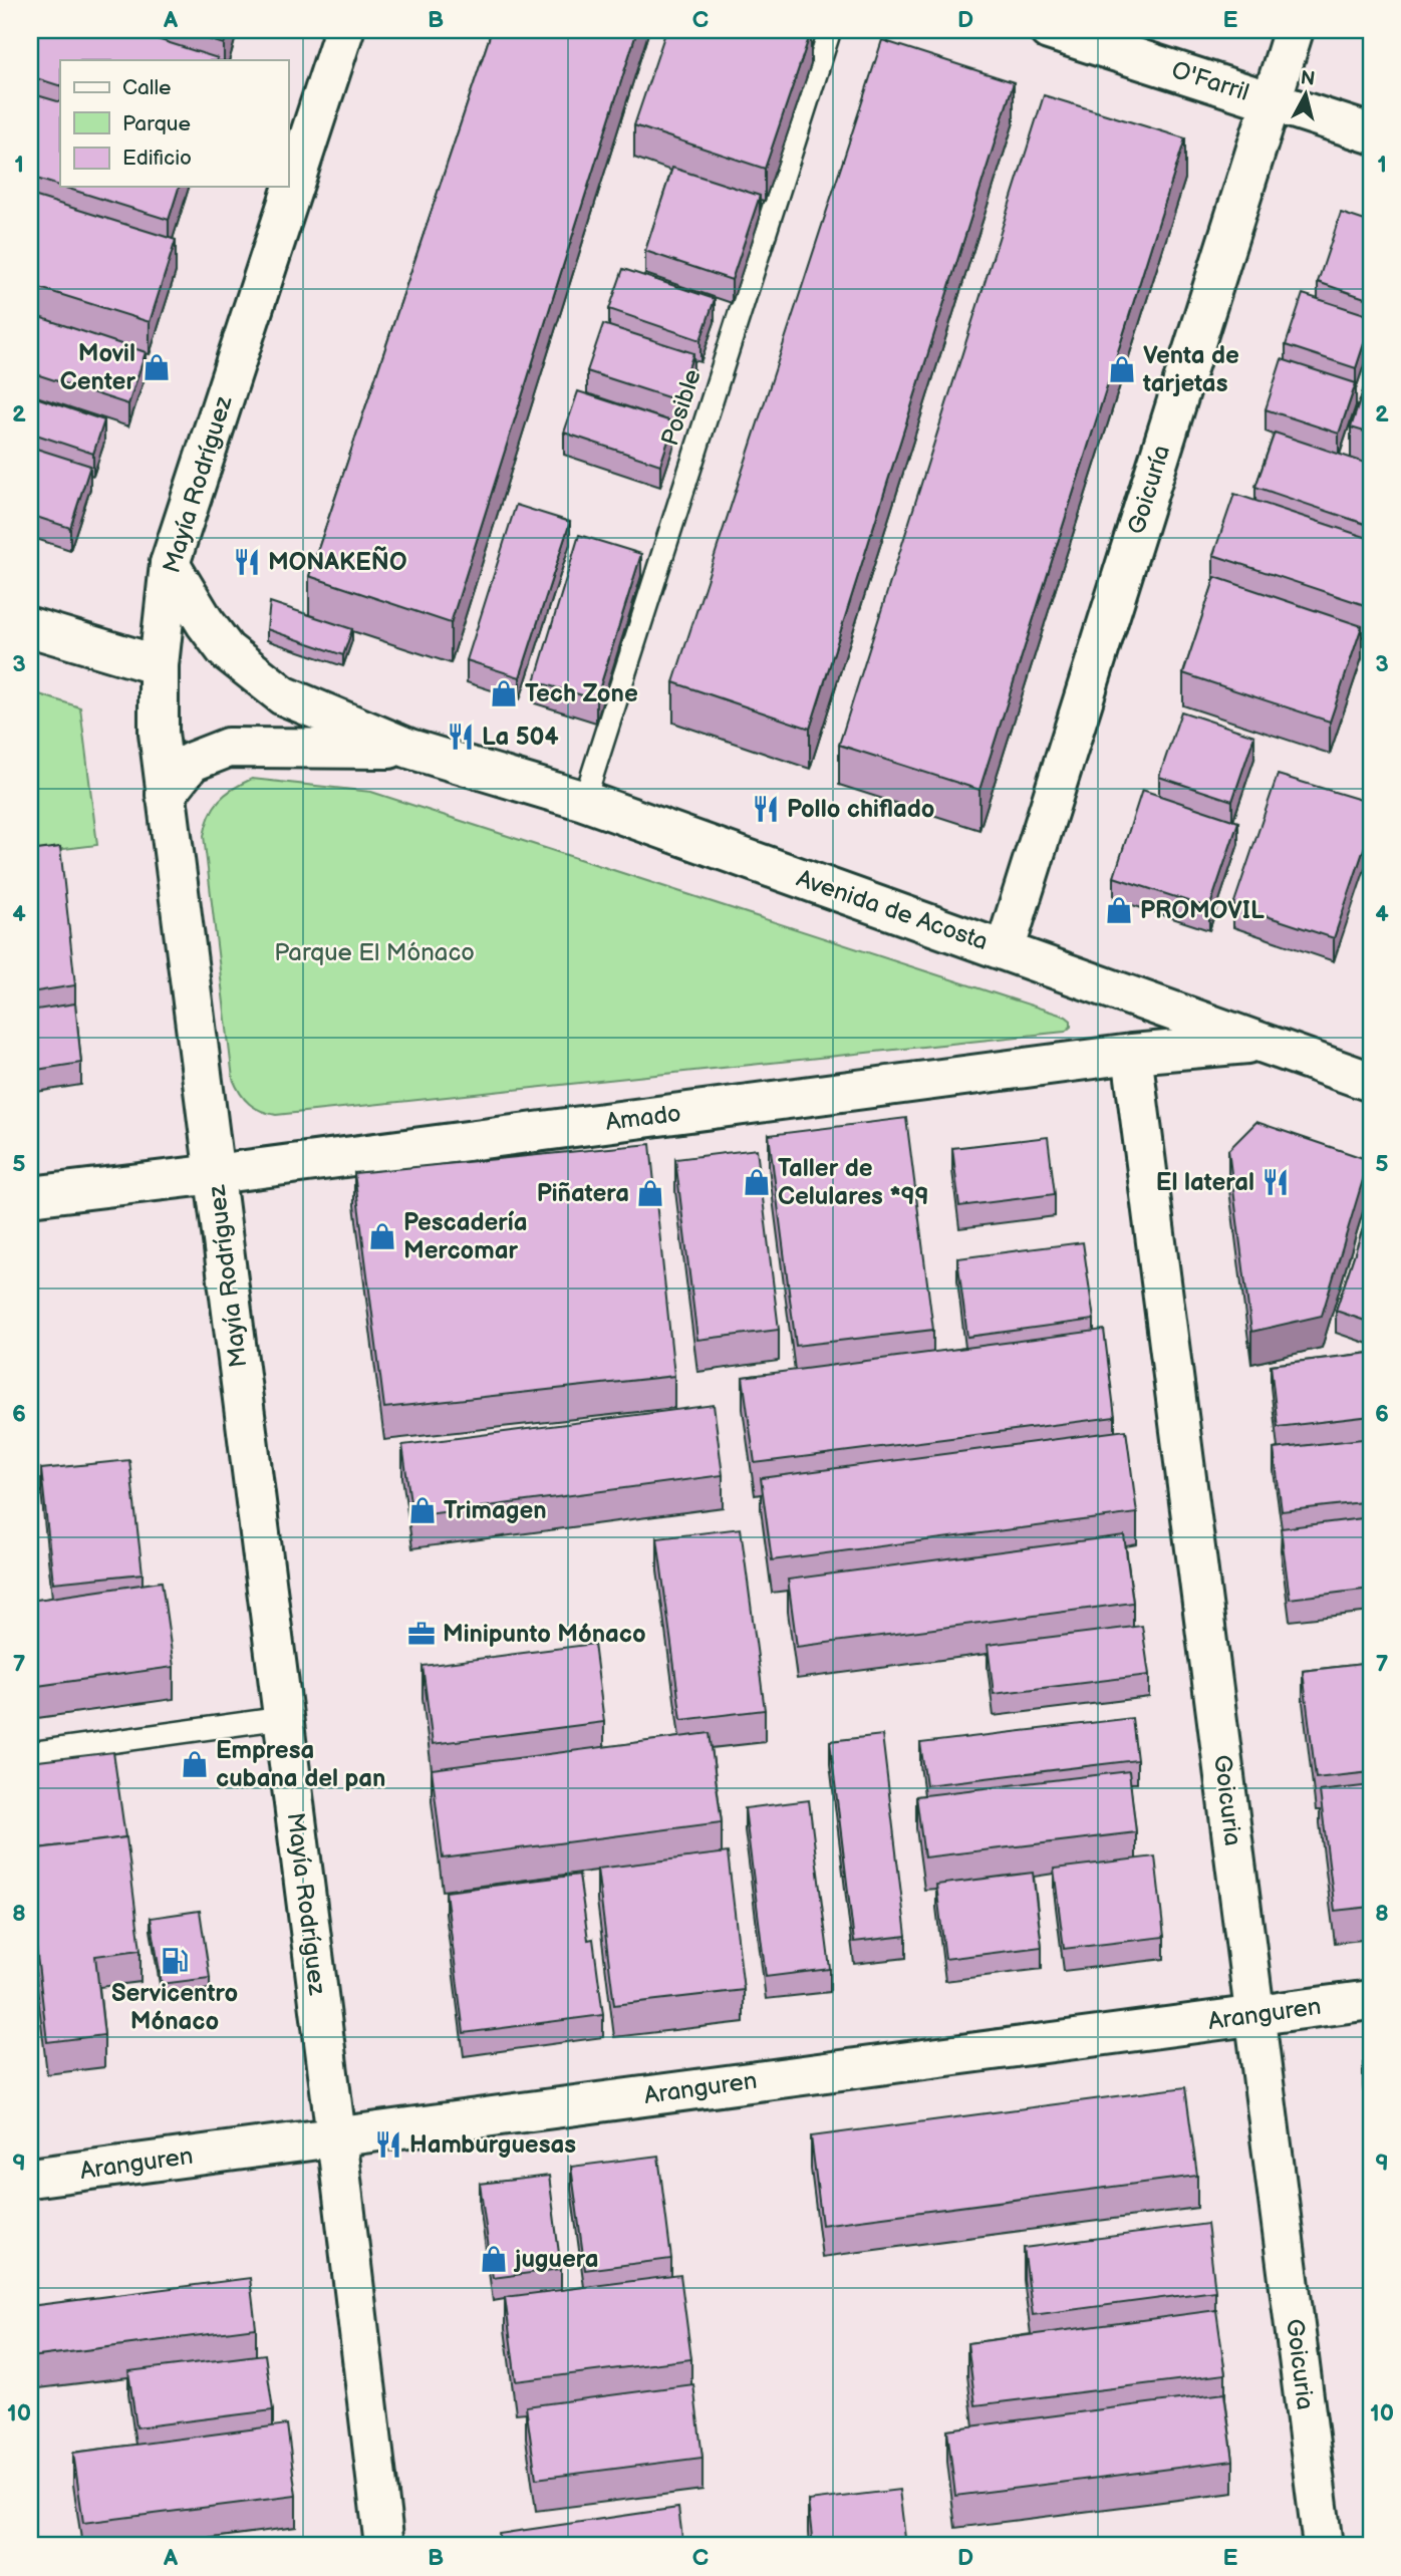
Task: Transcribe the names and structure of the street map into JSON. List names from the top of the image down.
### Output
{
  "streets": {
    "main road": [
      "O'Farril",
      "Mayía Rodríguez",
      "Goicuría",
      "Avenida de Acosta",
      "Amado",
      "Goicuria",
      "Aranguren"
    ],
    "lane": ["Posible"]
  },
  "crossings": [
    ["O'Farril", "Goicuría"],
    ["Posible", "Avenida de Acosta"],
    ["Mayía Rodríguez", "Avenida de Acosta"],
    ["Mayía Rodríguez", "Amado"],
    ["Mayía Rodríguez", "Aranguren"],
    ["Goicuría", "Avenida de Acosta"],
    ["Avenida de Acosta", "Amado"],
    ["Amado", "Goicuria"],
    ["Goicuria", "Aranguren"]
  ],
  "parks": ["Parque El Mónaco"],
  "places": {
    "shop": [
      "Movil Center",
      "Venta de tarjetas",
      "Tech Zone",
      "PROMOVIL",
      "Taller de Celulares *99",
      "Piñatera",
      "Pescadería Mercomar",
      "Trimagen",
      "Empresa cubana del pan",
      "juguera"
    ],
    "restaurant": [
      "MONAKEÑO",
      "La 504",
      "Pollo chiflado",
      "El lateral",
      "Hamburguesas"
    ],
    "office": ["Minipunto Mónaco"],
    "fuel station": ["Servicentro Mónaco"]
  },
  "legend": ["Calle", "Parque", "Edificio"],
  "north": "top",
  "grid": {
    "columns": [
      "A",
      "B",
      "C",
      "D",
      "E"
    ],
    "rows": [
      "1",
      "2",
      "3",
      "4",
      "5",
      "6",
      "7",
      "8",
      "9",
      "10"
    ]
  }
}
